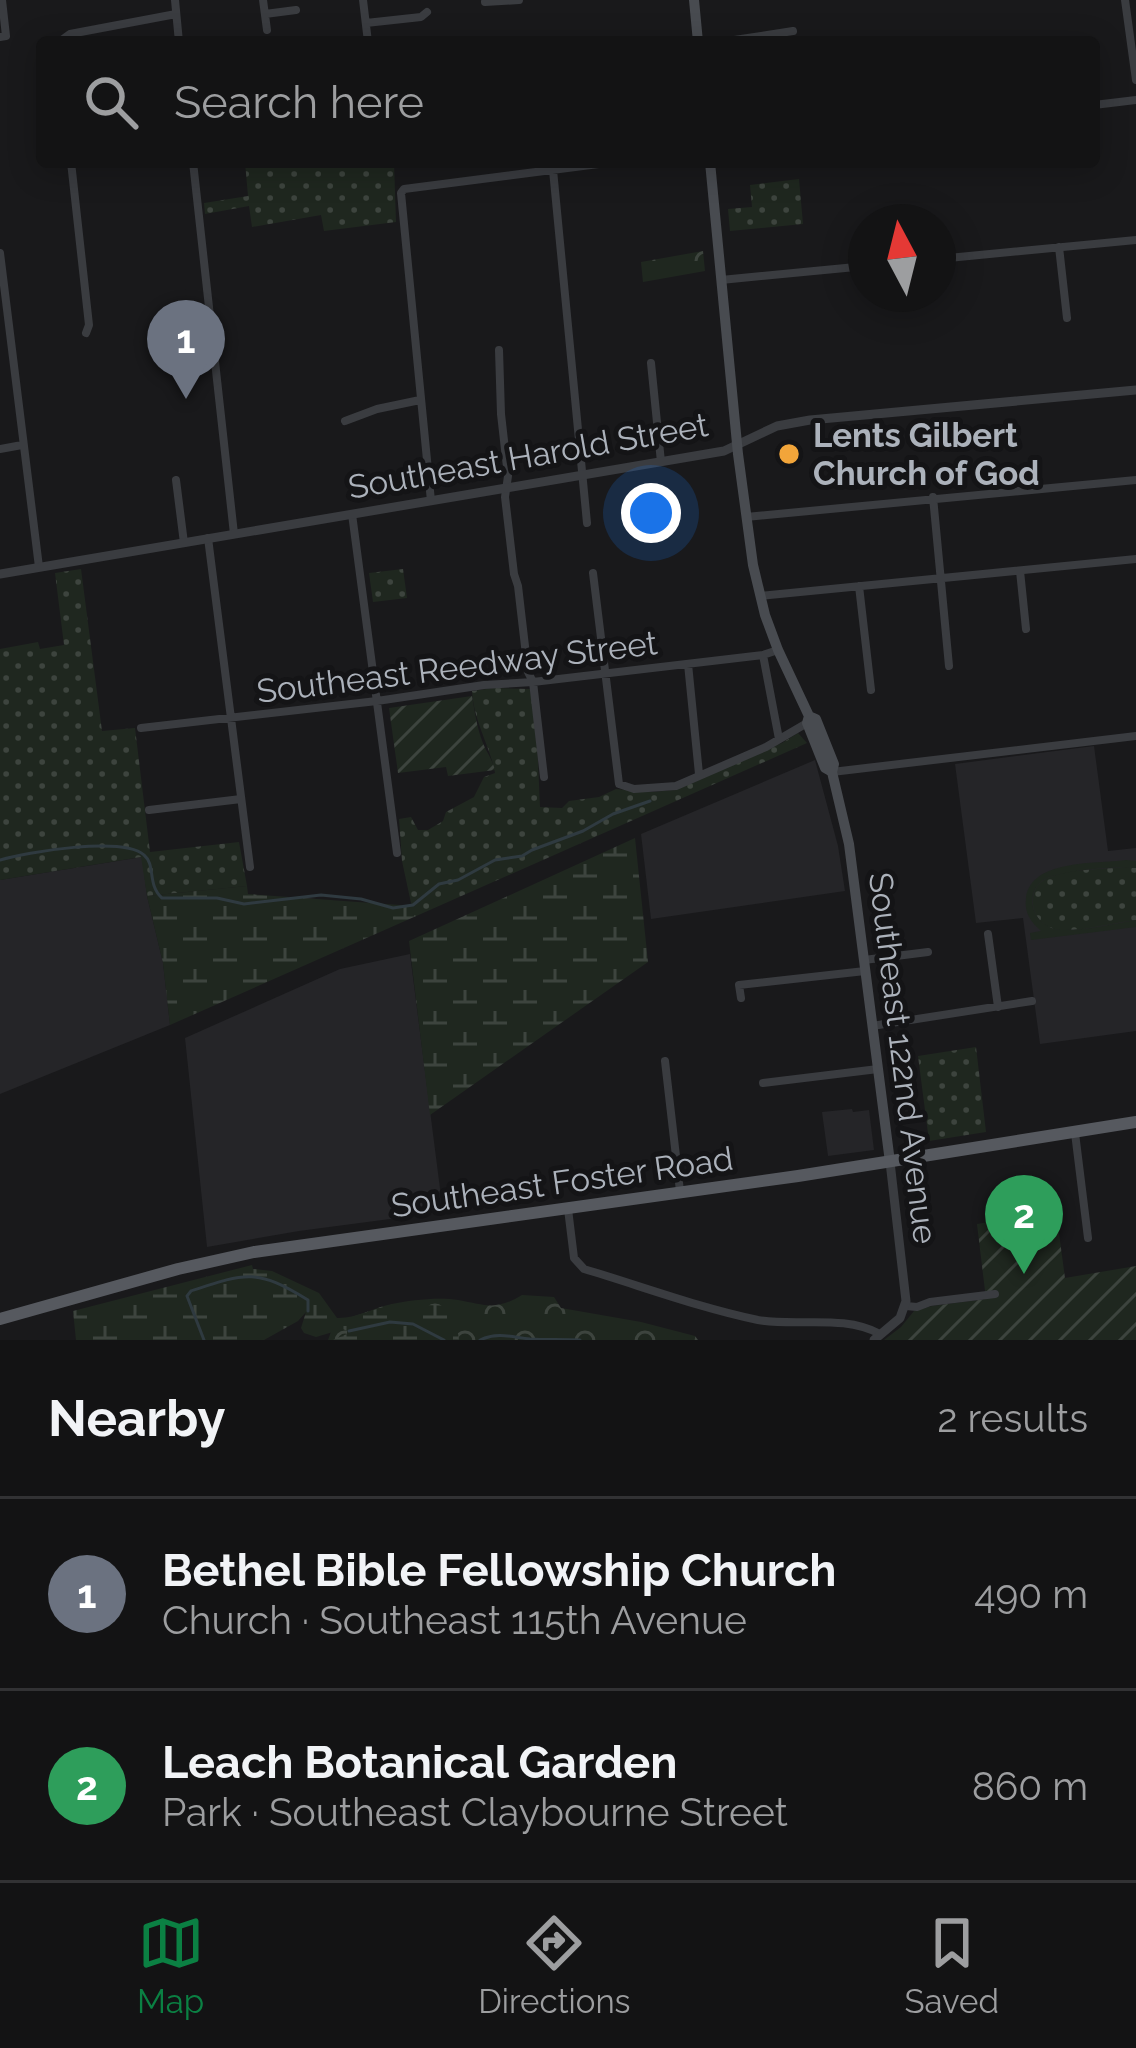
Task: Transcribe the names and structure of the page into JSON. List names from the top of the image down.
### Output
{
  "streets": {
    "main road": ["Southeast 122nd Avenue", "Southeast Foster Road"],
    "street": ["Southeast Harold Street", "Southeast Reedway Street"]
  },
  "crossings": [
    ["Southeast Harold Street", "Southeast 122nd Avenue"],
    ["Southeast Reedway Street", "Southeast 122nd Avenue"],
    ["Southeast 122nd Avenue", "Southeast Foster Road"]
  ],
  "places": ["Lents Gilbert Church of God"],
  "north": "top",
  "page": {
    "search": "Search here",
    "pins": ["1", "2"],
    "heading": ["Nearby", "2 results"],
    "list": [
      {
        "mark": "1",
        "name": "Bethel Bible Fellowship Church",
        "note": "Church · Southeast 115th Avenue",
        "value": "490 m"
      },
      {
        "mark": "2",
        "name": "Leach Botanical Garden",
        "note": "Park · Southeast Claybourne Street",
        "value": "860 m"
      }
    ],
    "nav": ["Map", "Directions", "Saved"]
  }
}
